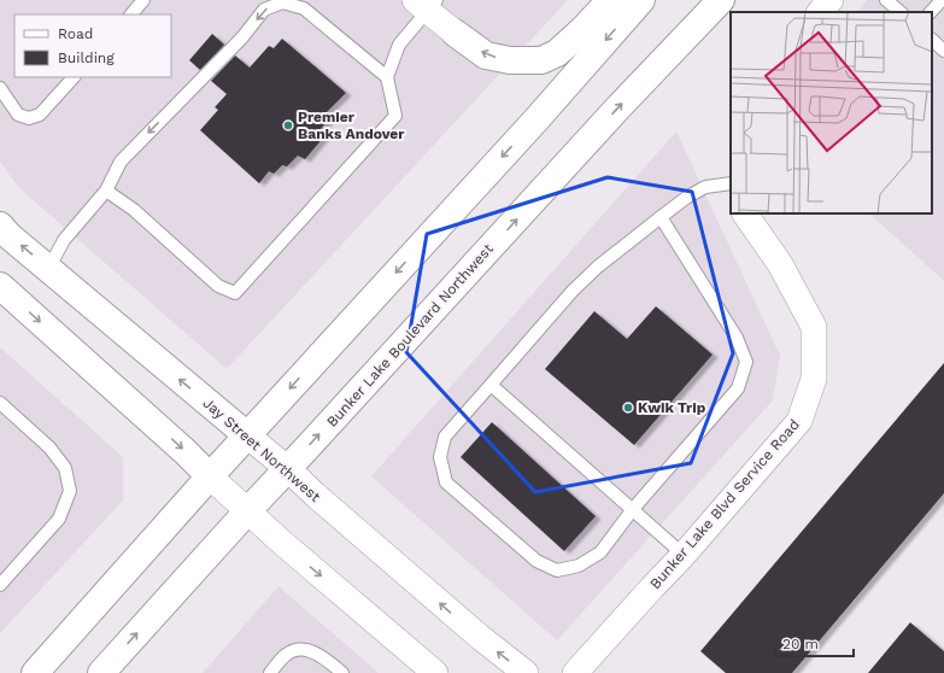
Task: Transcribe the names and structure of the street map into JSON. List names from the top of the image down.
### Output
{
  "streets": {
    "main road": ["Bunker Lake Boulevard Northwest", "Jay Street Northwest"],
    "street": ["Bunker Lake Blvd Service Road"]
  },
  "crossings": [
    ["Bunker Lake Boulevard Northwest", "Jay Street Northwest"]
  ],
  "places": ["Premier Banks Andover", "Kwik Trip"],
  "legend": ["Road", "Building"],
  "scale_bar": "20 m"
}
